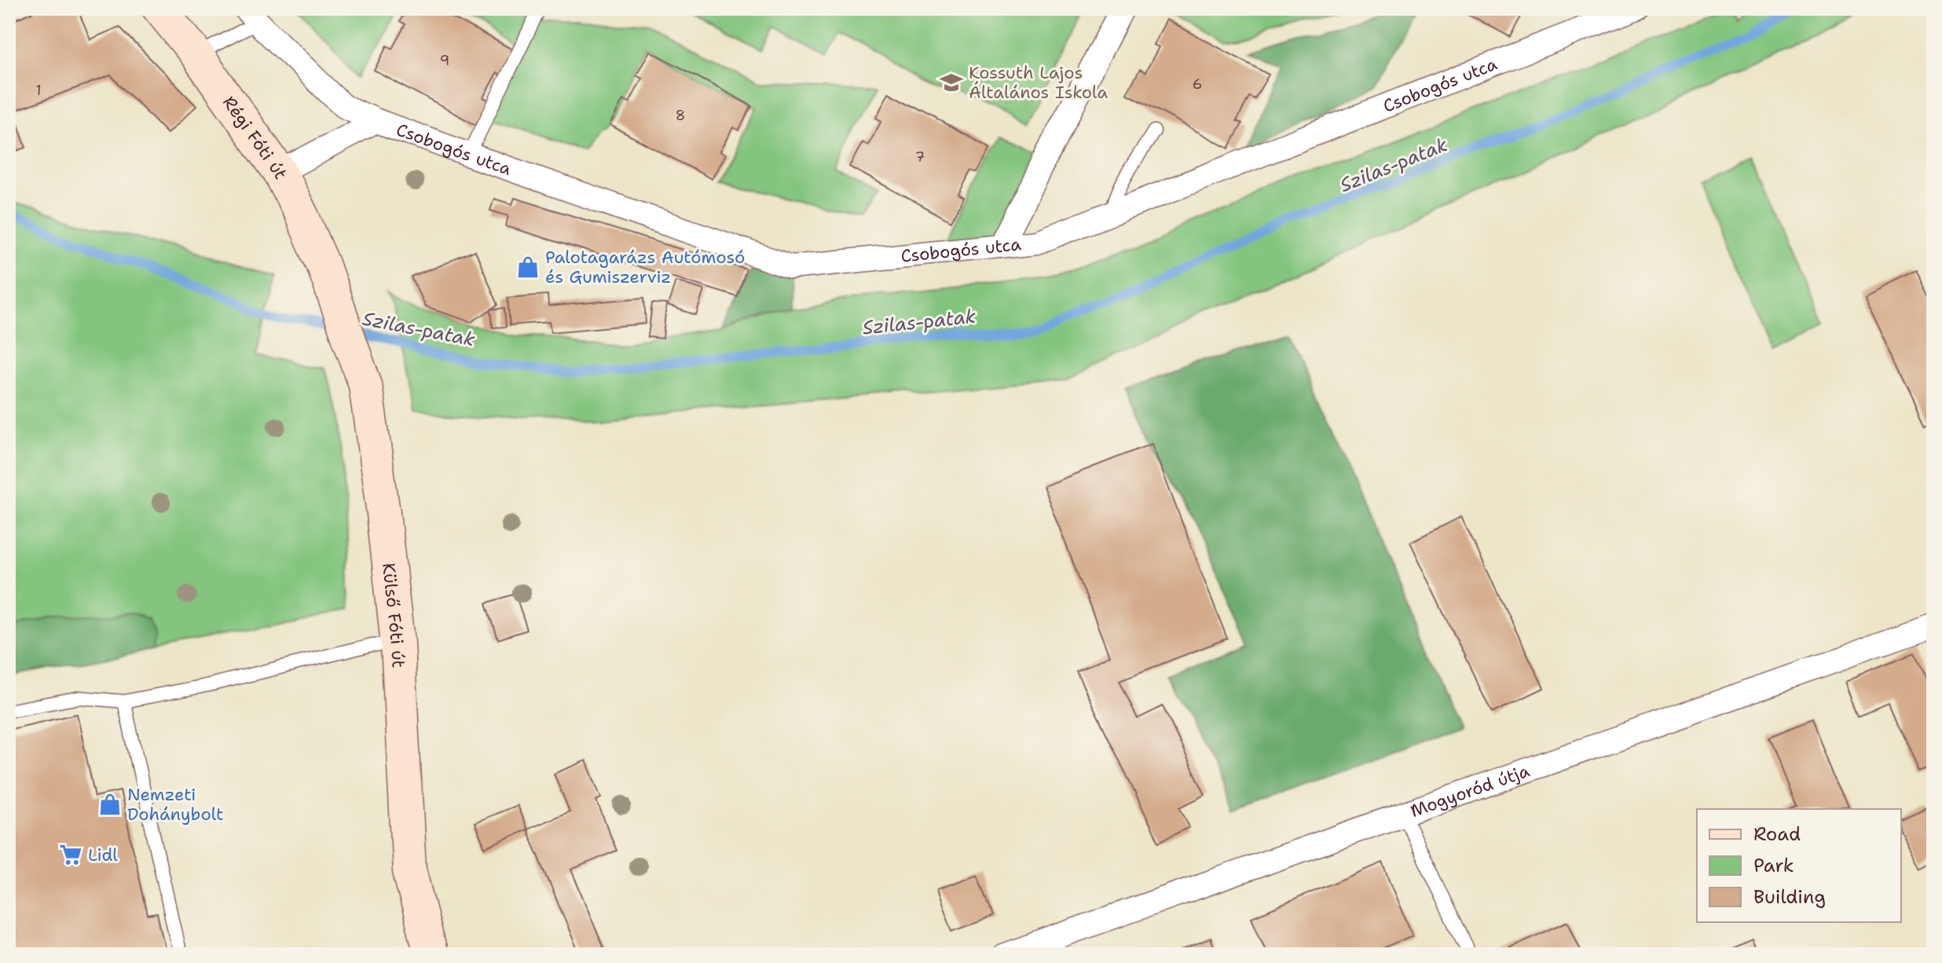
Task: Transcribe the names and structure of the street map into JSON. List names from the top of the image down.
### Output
{
  "streets": {
    "main road": ["Régi Fóti út", "Külső Fóti út"],
    "street": ["Csobogós utca", "Mogyoród útja"]
  },
  "crossings": [
    ["Csobogós utca", "Régi Fóti út"],
    ["Régi Fóti út", "Külső Fóti út"]
  ],
  "water": ["Szilas-patak"],
  "places": {
    "school or university": ["Kossuth Lajos Általános Iskola"],
    "shop": ["Palotagarázs Autómosó és Gumiszerviz", "Nemzeti Dohánybolt"],
    "supermarket": ["Lidl"]
  },
  "house_numbers": [
    "9",
    "6",
    "1",
    "8",
    "7"
  ],
  "legend": ["Road", "Park", "Building"]
}
